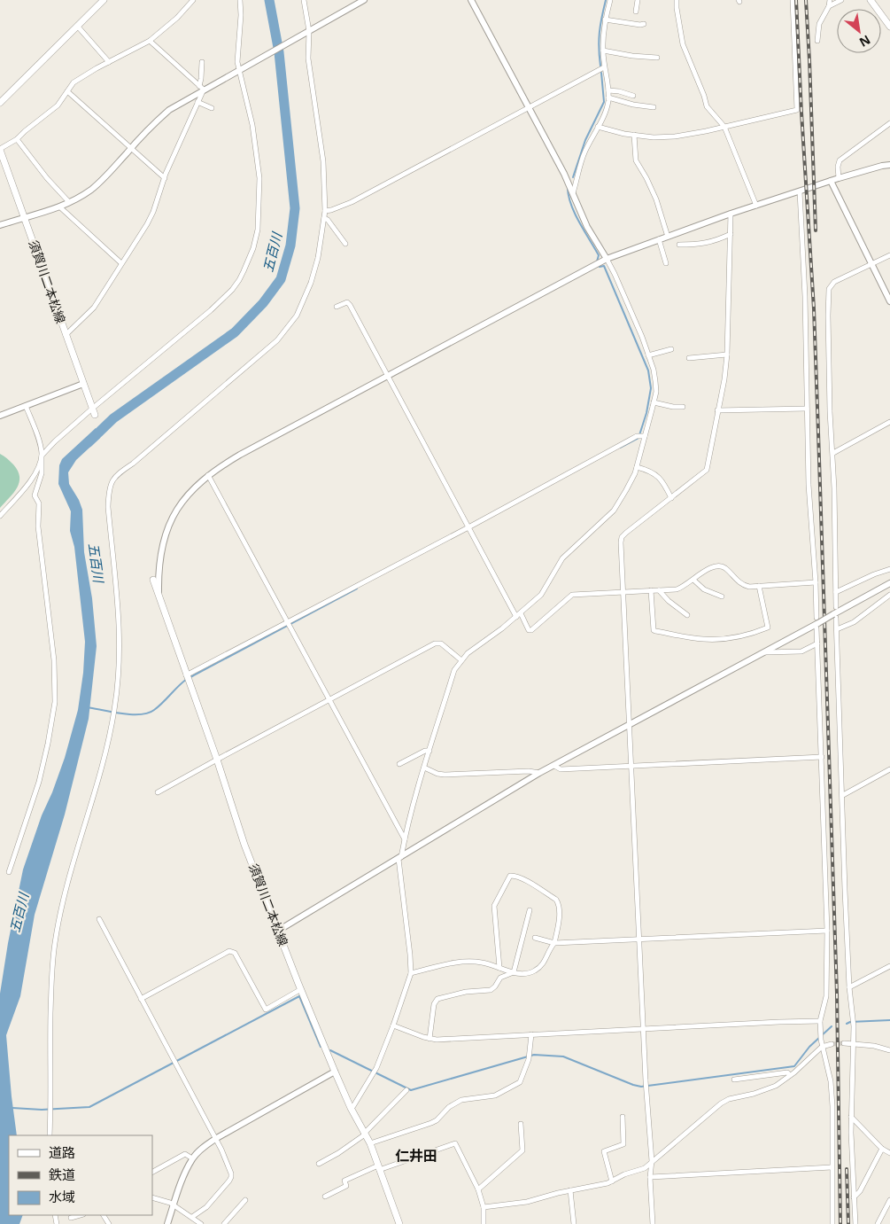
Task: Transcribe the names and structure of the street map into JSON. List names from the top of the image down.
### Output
{
  "streets": {
    "main road": ["須賀川二本松線"]
  },
  "districts": ["仁井田"],
  "water": ["五百川"],
  "legend": ["道路", "鉄道", "水域"],
  "north": "bottom right"
}
